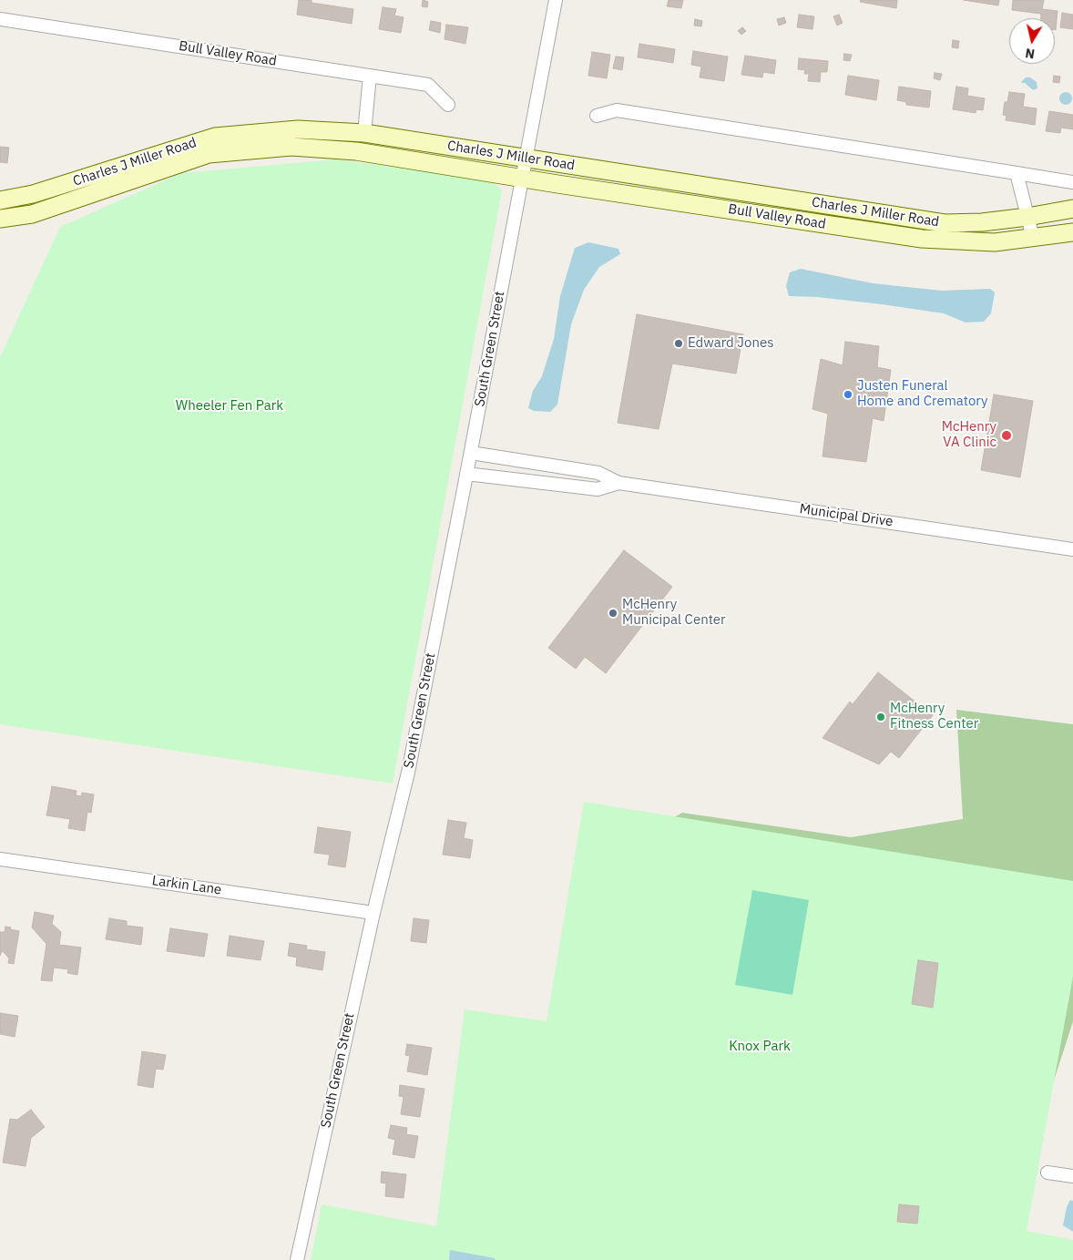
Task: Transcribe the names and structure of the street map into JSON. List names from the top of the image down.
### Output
{
  "streets": {
    "street": [
      "Bull Valley Road",
      "Charles J Miller Road",
      "South Green Street",
      "Municipal Drive",
      "Larkin Lane"
    ]
  },
  "crossings": [
    ["Bull Valley Road", "Charles J Miller Road"],
    ["Bull Valley Road", "South Green Street"],
    ["Charles J Miller Road", "South Green Street"],
    ["South Green Street", "Municipal Drive"],
    ["South Green Street", "Larkin Lane"]
  ],
  "parks": ["Wheeler Fen Park", "Knox Park"],
  "places": [
    "Edward Jones",
    "Justen Funeral Home and Crematory",
    "McHenry VA Clinic",
    "McHenry Municipal Center",
    "McHenry Fitness Center"
  ],
  "north": "bottom"
}
